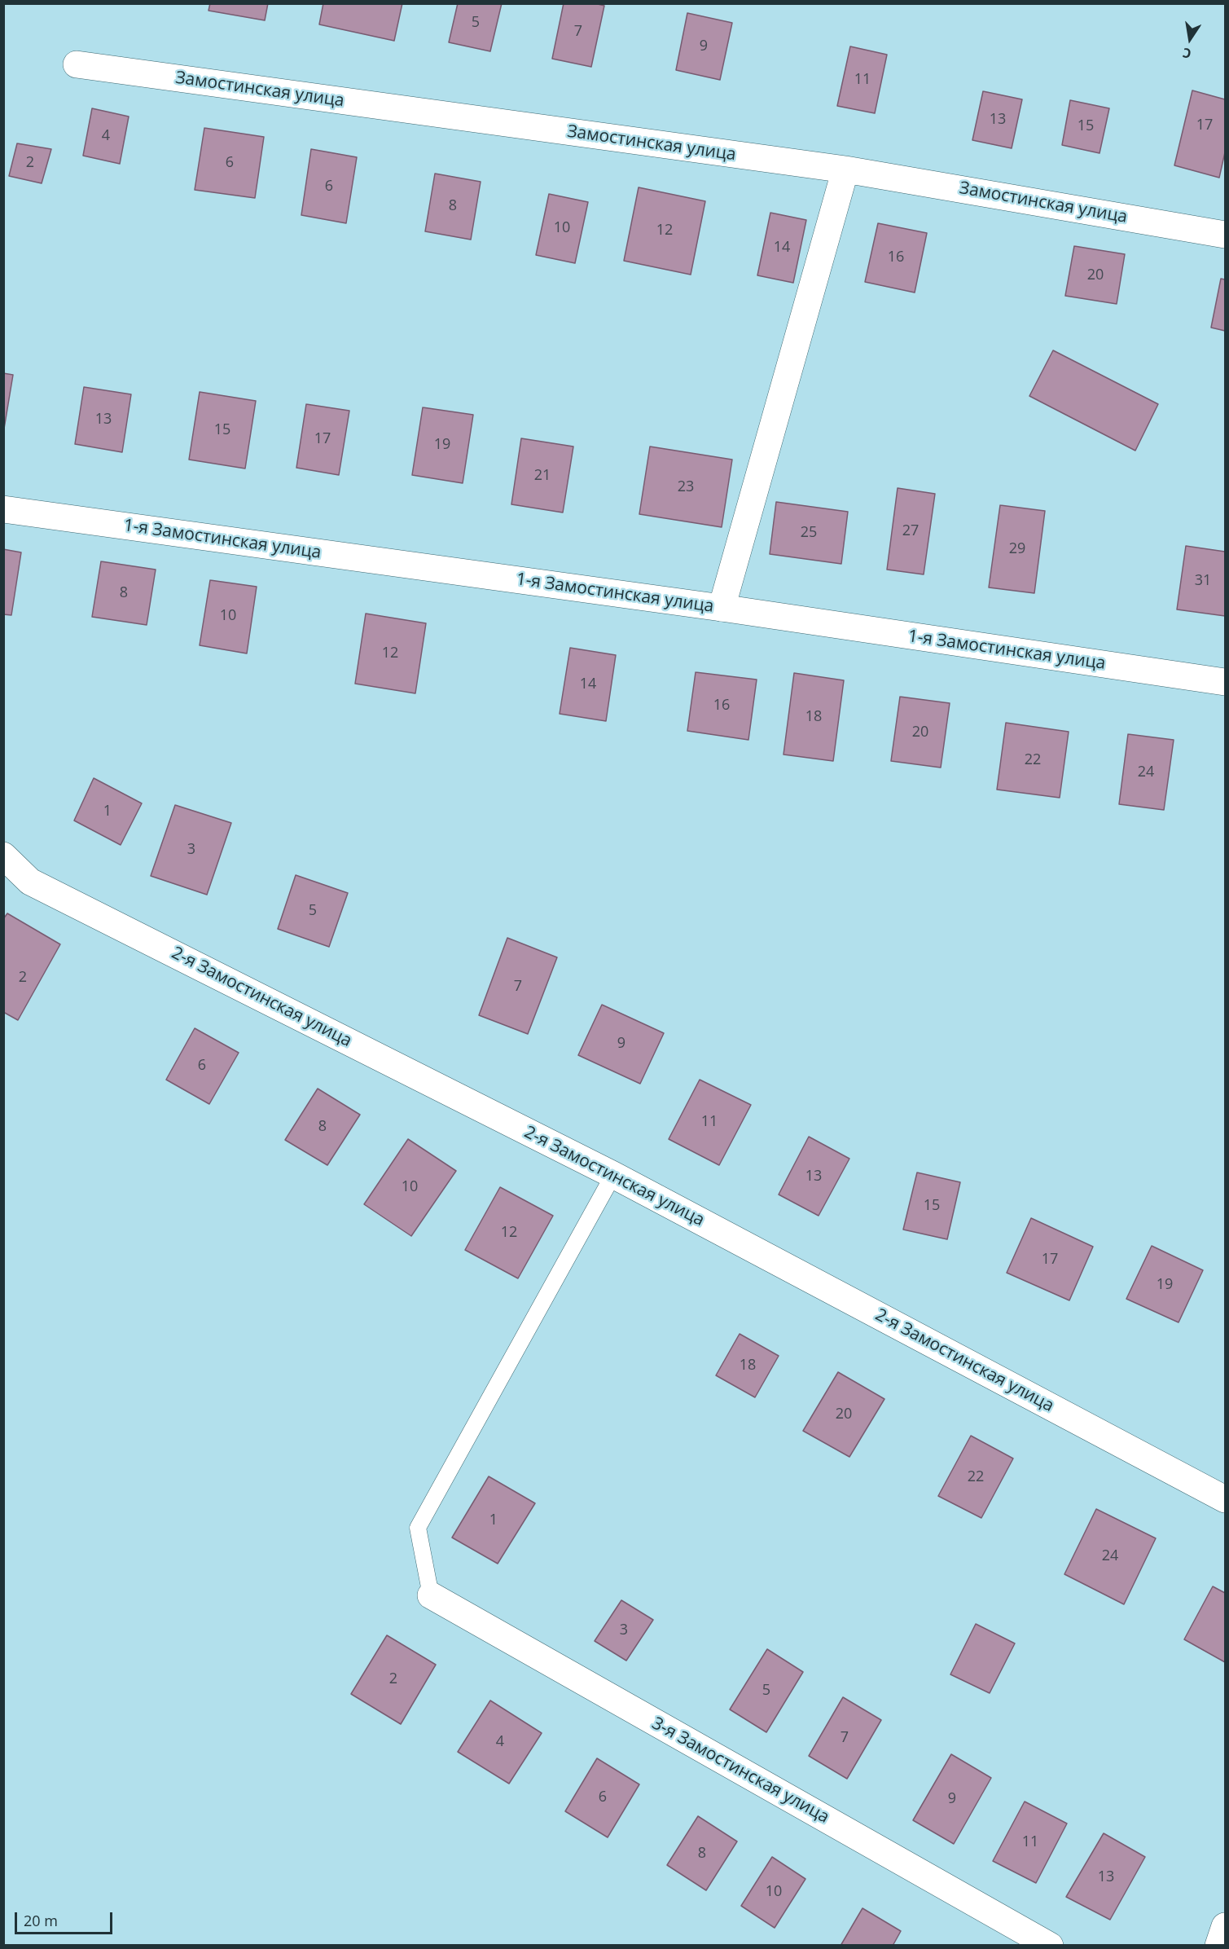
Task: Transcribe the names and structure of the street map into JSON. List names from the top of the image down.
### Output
{
  "streets": {
    "street": [
      "Замостинская улица",
      "1-я Замостинская улица",
      "2-я Замостинская улица",
      "3-я Замостинская улица"
    ]
  },
  "house_numbers": [
    "5",
    "7",
    "9",
    "11",
    "13",
    "17",
    "15",
    "4",
    "2",
    "6",
    "6",
    "8",
    "10",
    "12",
    "14",
    "16",
    "20",
    "13",
    "15",
    "17",
    "19",
    "21",
    "23",
    "27",
    "25",
    "29",
    "31",
    "8",
    "10",
    "12",
    "14",
    "16",
    "18",
    "20",
    "22",
    "24",
    "1",
    "3",
    "5",
    "2",
    "7",
    "9",
    "6",
    "11",
    "8",
    "13",
    "10",
    "15",
    "12",
    "17",
    "19",
    "18",
    "20",
    "22",
    "1",
    "24",
    "3",
    "2",
    "5",
    "7",
    "4",
    "6",
    "9",
    "11",
    "8",
    "13",
    "10"
  ],
  "scale_bar": "20 m",
  "north": "bottom"
}
